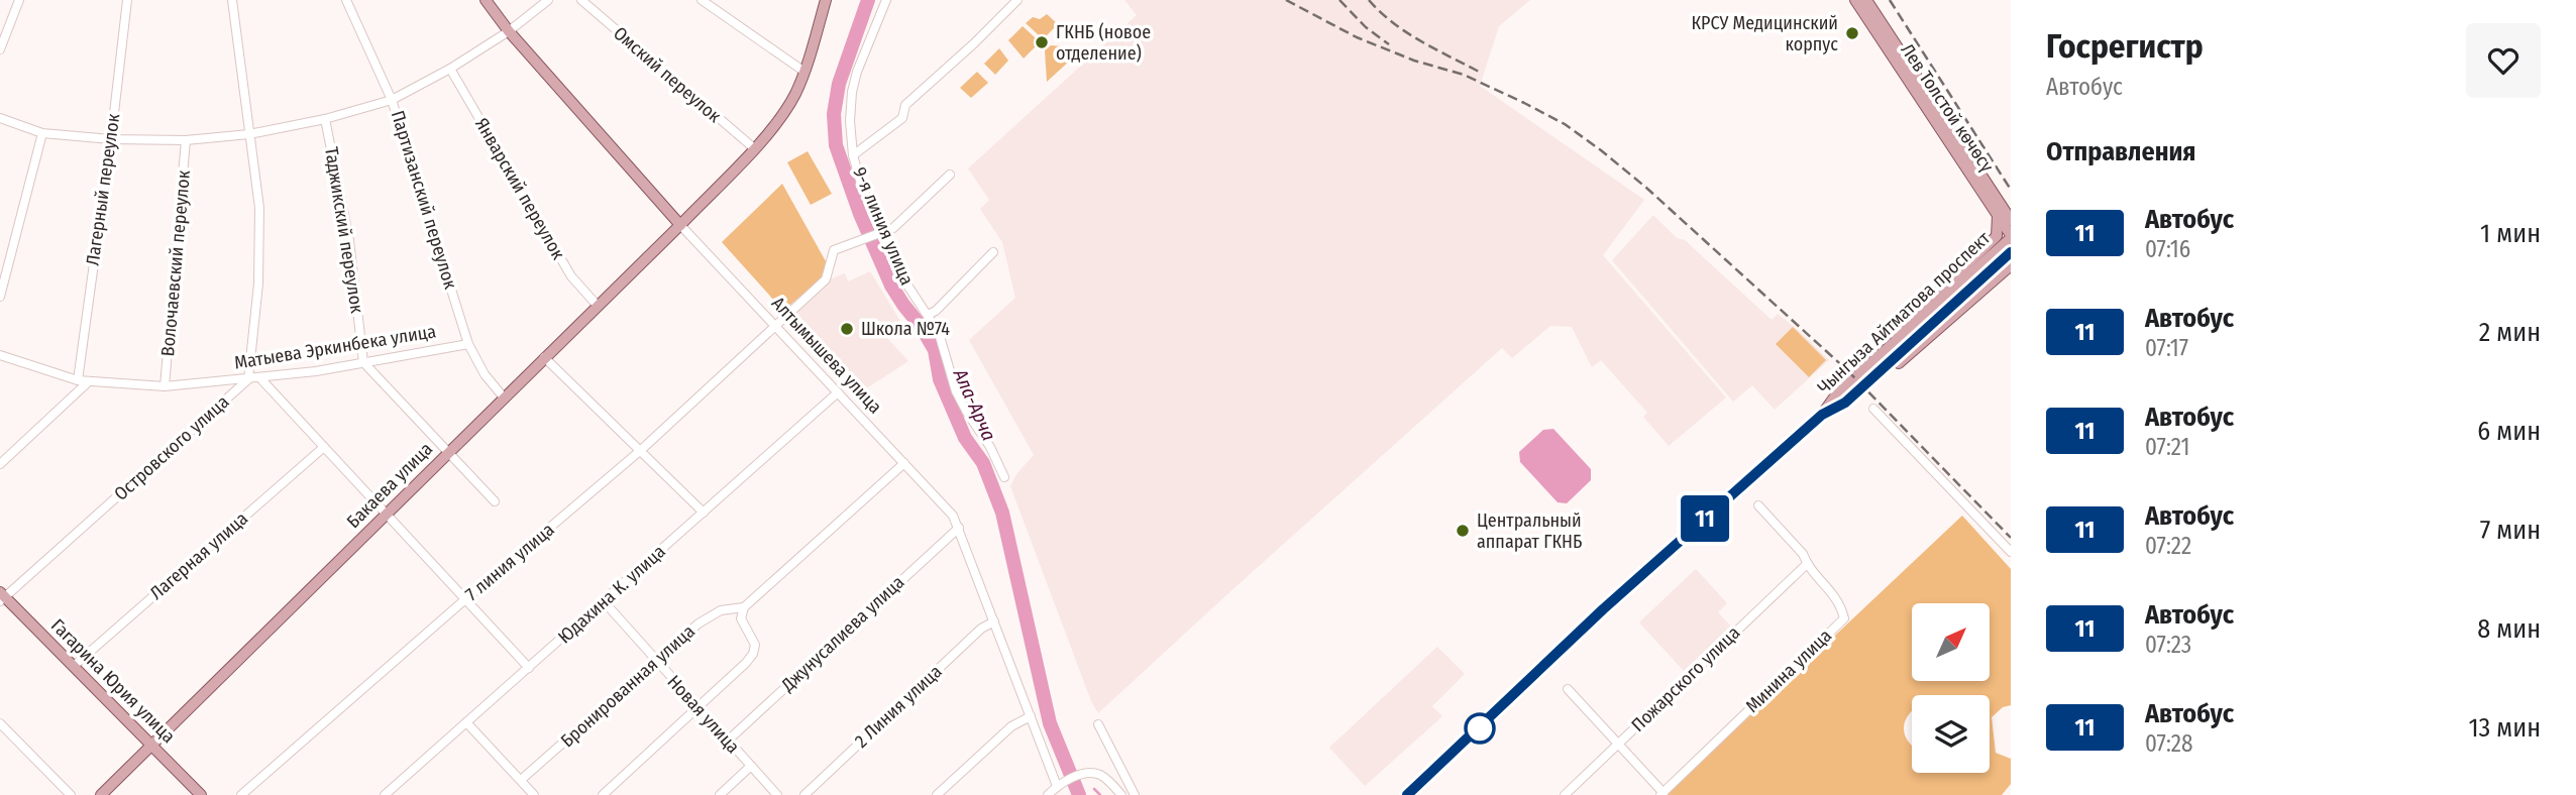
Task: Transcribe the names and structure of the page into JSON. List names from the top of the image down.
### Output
{
  "streets": {
    "main road": [
      "Лев Толстой көчөсү",
      "Чынгыза Айтматова проспект",
      "Алтымышева улица",
      "Бакаева улица",
      "Гагарина Юрия улица"
    ],
    "street": [
      "Омский переулок",
      "Январский переулок",
      "Лагерный переулок",
      "Партизанский переулок",
      "9-я линия улица",
      "Таджикский переулок",
      "Волочаевский переулок",
      "Матыева Эркинбека улица",
      "Островского улица",
      "Лагерная улица",
      "7 линия улица",
      "Юдахина К. улица",
      "Джунусалиева улица",
      "Минина улица",
      "Пожарского улица",
      "Бронированная улица",
      "2 Линия улица",
      "Новая улица"
    ]
  },
  "crossings": [
    ["Лев Толстой көчөсү", "Чынгыза Айтматова проспект"],
    ["Лагерный переулок", "Матыева Эркинбека улица"],
    ["Партизанский переулок", "Матыева Эркинбека улица"],
    ["Партизанский переулок", "Бакаева улица"],
    ["9-я линия улица", "7 линия улица"],
    ["Таджикский переулок", "Матыева Эркинбека улица"],
    ["Волочаевский переулок", "Матыева Эркинбека улица"],
    ["Матыева Эркинбека улица", "Островского улица"],
    ["Алтымышева улица", "7 линия улица"],
    ["Алтымышева улица", "Юдахина К. улица"],
    ["Алтымышева улица", "Джунусалиева улица"],
    ["Алтымышева улица", "Бронированная улица"],
    ["Алтымышева улица", "2 Линия улица"],
    ["Островского улица", "Гагарина Юрия улица"],
    ["Бакаева улица", "Гагарина Юрия улица"],
    ["Лагерная улица", "Гагарина Юрия улица"],
    ["Юдахина К. улица", "Новая улица"],
    ["Джунусалиева улица", "Новая улица"],
    ["Минина улица", "Пожарского улица"],
    ["Бронированная улица", "Новая улица"]
  ],
  "water": ["Ала-Арча"],
  "places": [
    "КРСУ Медицинский корпус",
    "ГКНБ (новое отделение)",
    "Школа №74",
    "Центральный аппарат ГКНБ"
  ],
  "lines": ["bus line 11"],
  "north": "top right",
  "page": {
    "on_map": "11",
    "heading": [
      ["Госрегистр", "Автобус"],
      "Отправления"
    ],
    "list": [
      {
        "mark": "11",
        "name": "Автобус",
        "note": "07:16",
        "value": "1 мин"
      },
      {
        "mark": "11",
        "name": "Автобус",
        "note": "07:17",
        "value": "2 мин"
      },
      {
        "mark": "11",
        "name": "Автобус",
        "note": "07:21",
        "value": "6 мин"
      },
      {
        "mark": "11",
        "name": "Автобус",
        "note": "07:22",
        "value": "7 мин"
      },
      {
        "mark": "11",
        "name": "Автобус",
        "note": "07:23",
        "value": "8 мин"
      },
      {
        "mark": "11",
        "name": "Автобус",
        "note": "07:28",
        "value": "13 мин"
      }
    ]
  }
}
